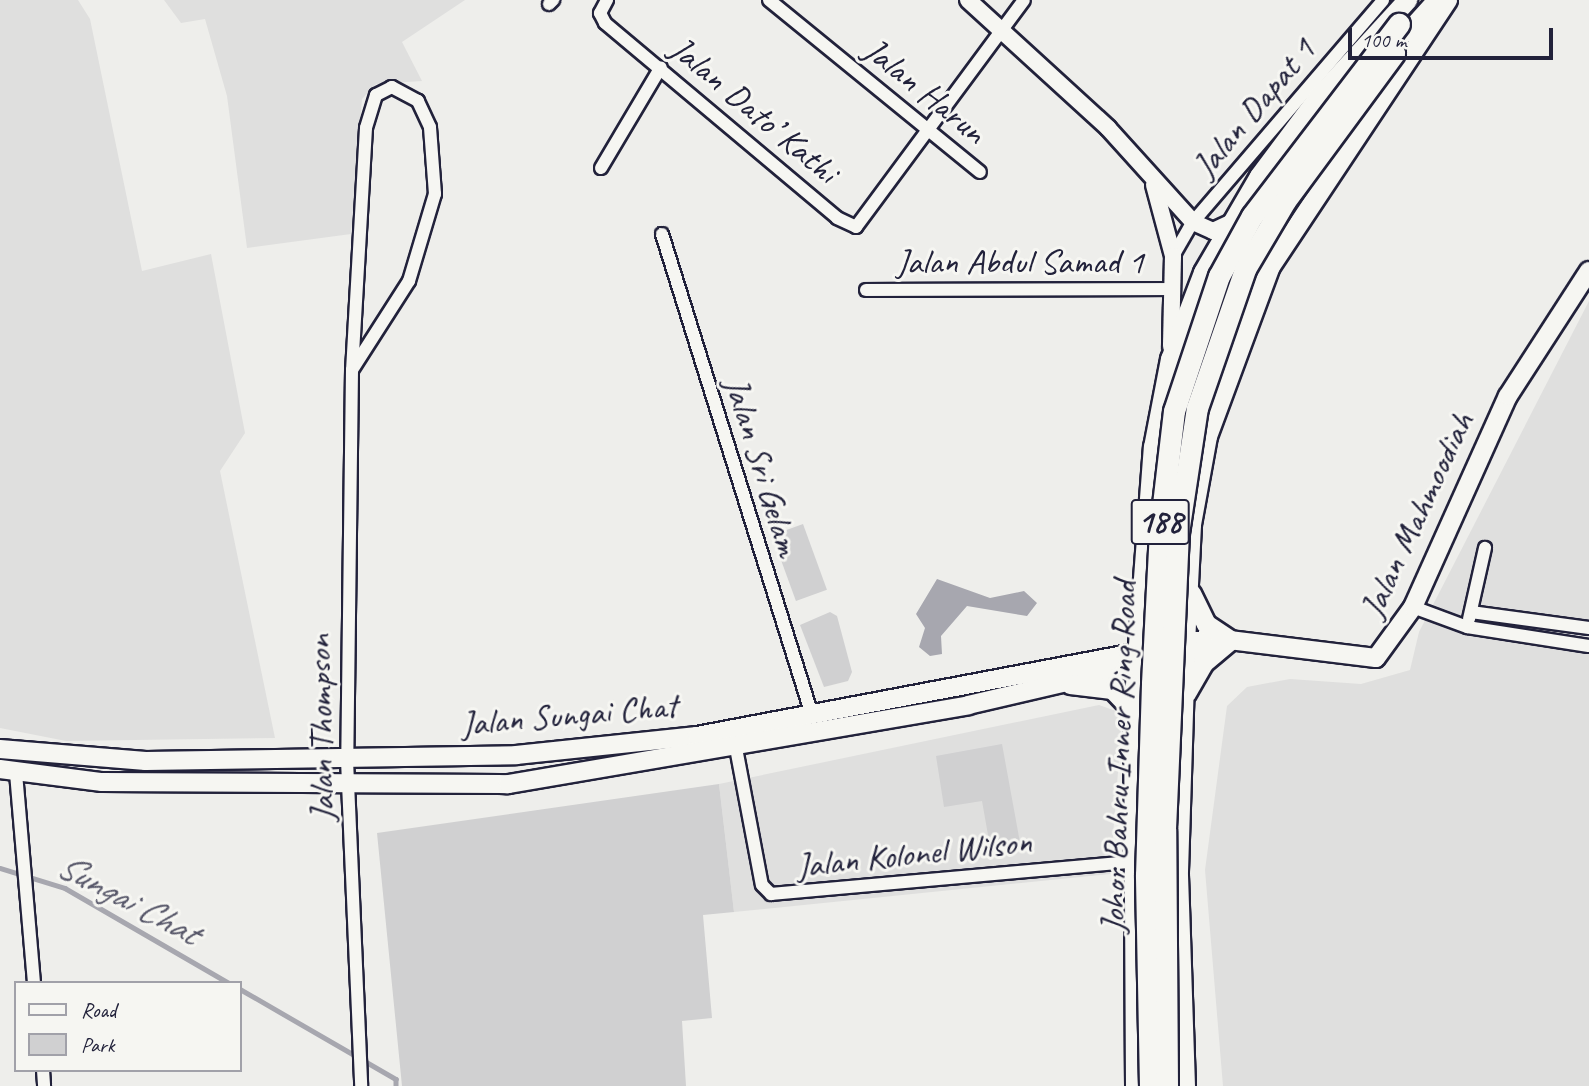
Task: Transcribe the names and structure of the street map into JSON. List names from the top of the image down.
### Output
{
  "streets": {
    "highway": ["188", "Johor Bahru Inner Ring Road"],
    "main road": ["Jalan Mahmoodiah", "Jalan Sungai Chat"],
    "street": [
      "Jalan Harun",
      "Jalan Dapat 1",
      "Jalan Dato’ Kathi",
      "Jalan Abdul Samad 1",
      "Jalan Sri Gelam",
      "Jalan Thompson",
      "Jalan Kolonel Wilson"
    ]
  },
  "crossings": [
    ["Jalan Harun", "Jalan Dato’ Kathi"],
    ["Jalan Sri Gelam", "Jalan Sungai Chat"],
    ["Jalan Mahmoodiah", "Jalan Sungai Chat"],
    ["Jalan Sungai Chat", "Jalan Thompson"],
    ["Jalan Sungai Chat", "Jalan Kolonel Wilson"]
  ],
  "water": ["Sungai Chat"],
  "legend": ["Road", "Park"],
  "scale_bar": "100 m"
}
